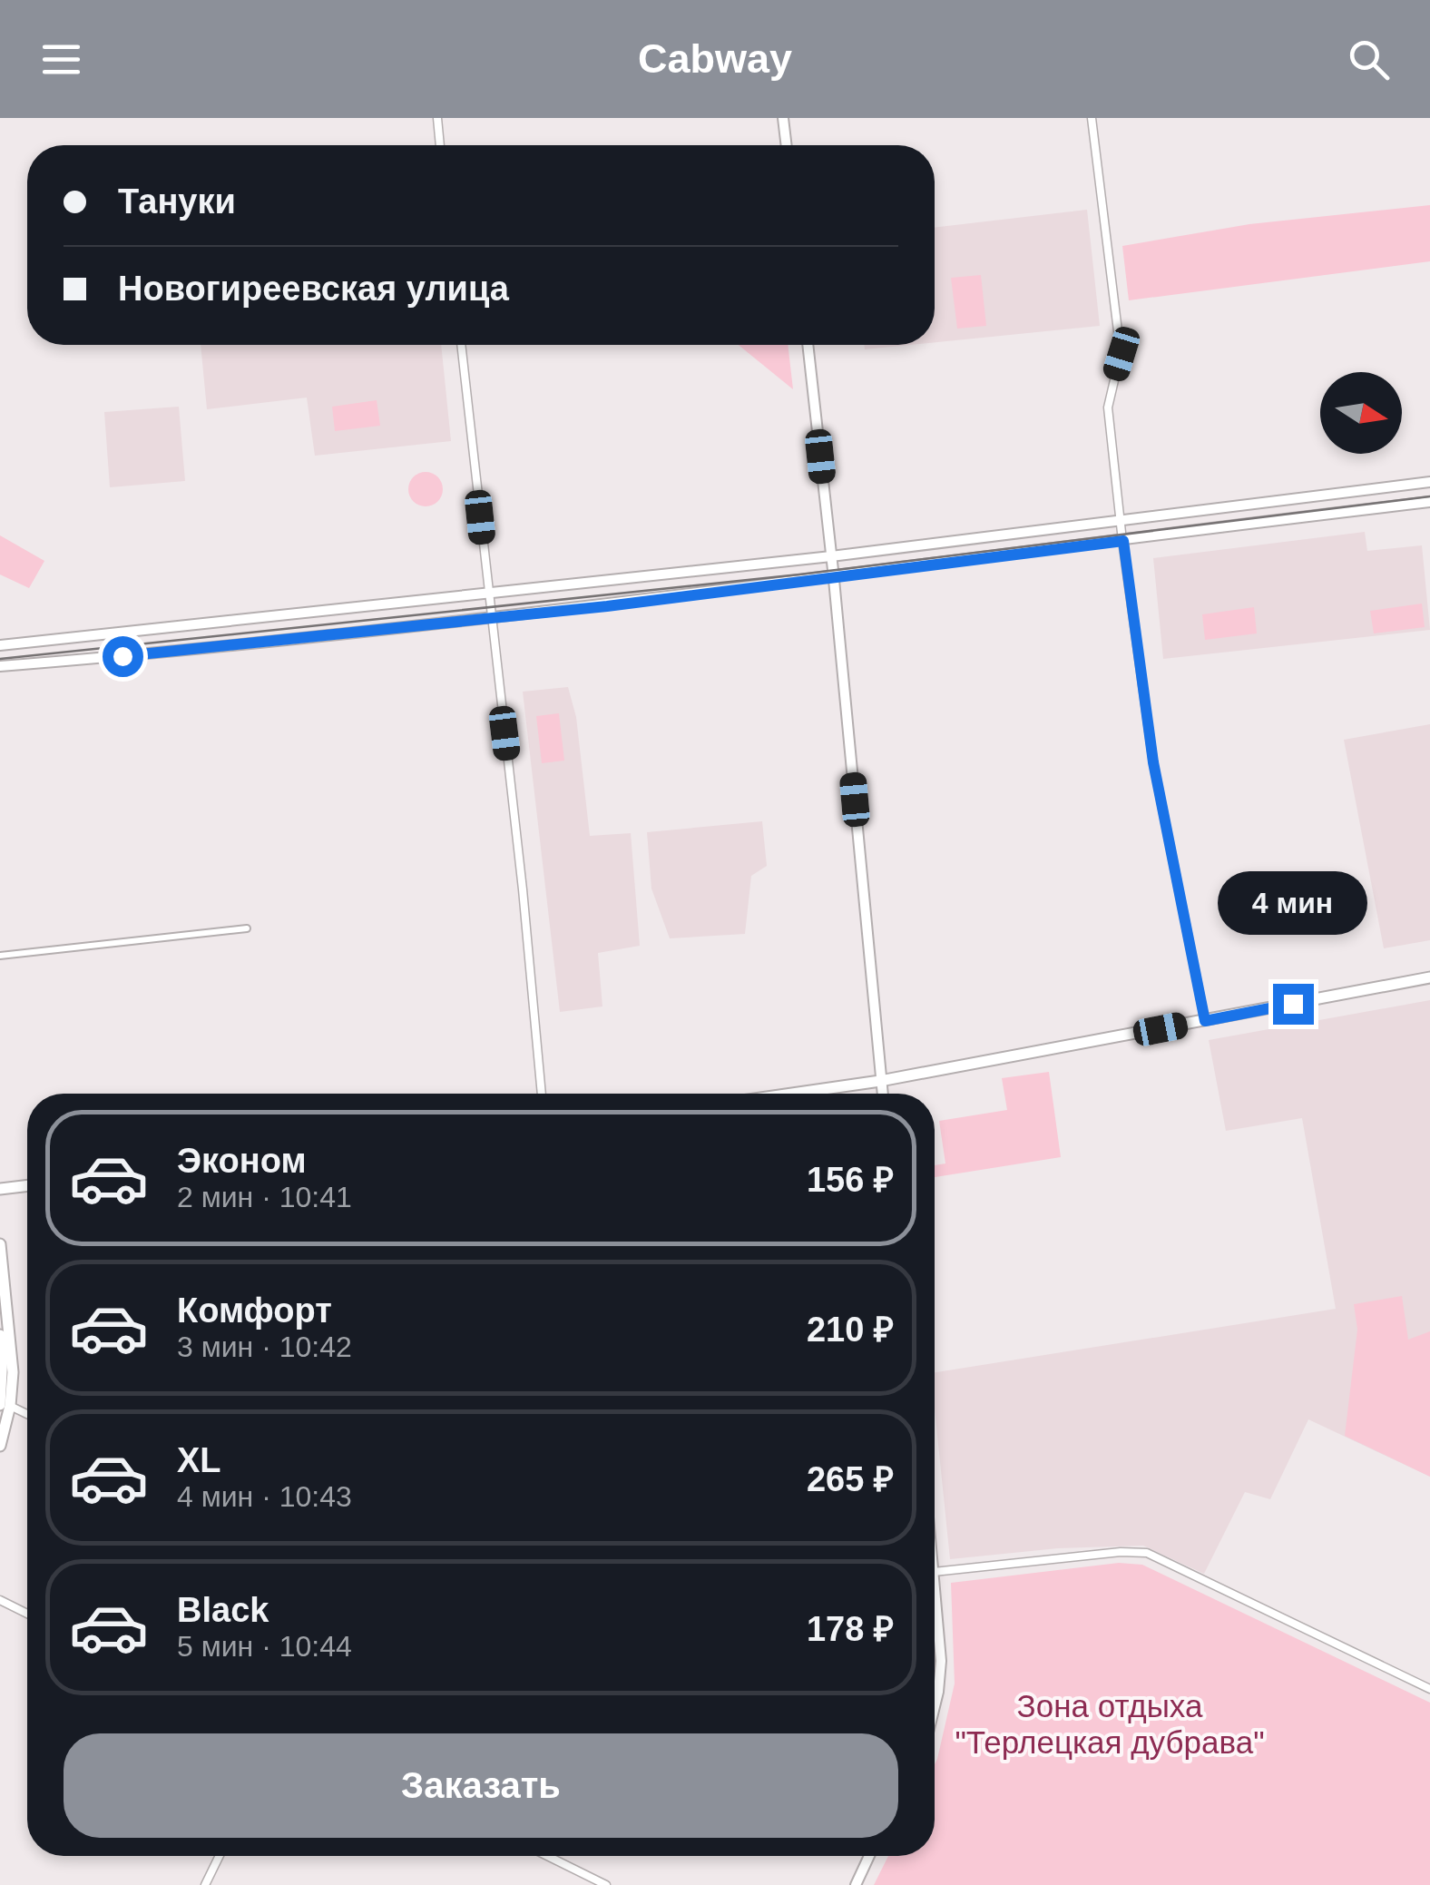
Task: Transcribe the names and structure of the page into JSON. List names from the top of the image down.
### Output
{
  "parks": ["Зона отдыха \"Терлецкая дубрава\""],
  "north": "right",
  "page": {
    "header": "Cabway",
    "banner": ["Тануки", "Новогиреевская улица"],
    "bubble": "4 мин",
    "list": [
      {
        "name": "Эконом",
        "note": "2 мин · 10:41",
        "value": "156 ₽"
      },
      {
        "name": "Комфорт",
        "note": "3 мин · 10:42",
        "value": "210 ₽"
      },
      {
        "name": "XL",
        "note": "4 мин · 10:43",
        "value": "265 ₽"
      },
      {
        "name": "Black",
        "note": "5 мин · 10:44",
        "value": "178 ₽"
      }
    ],
    "buttons": "Заказать"
  }
}
